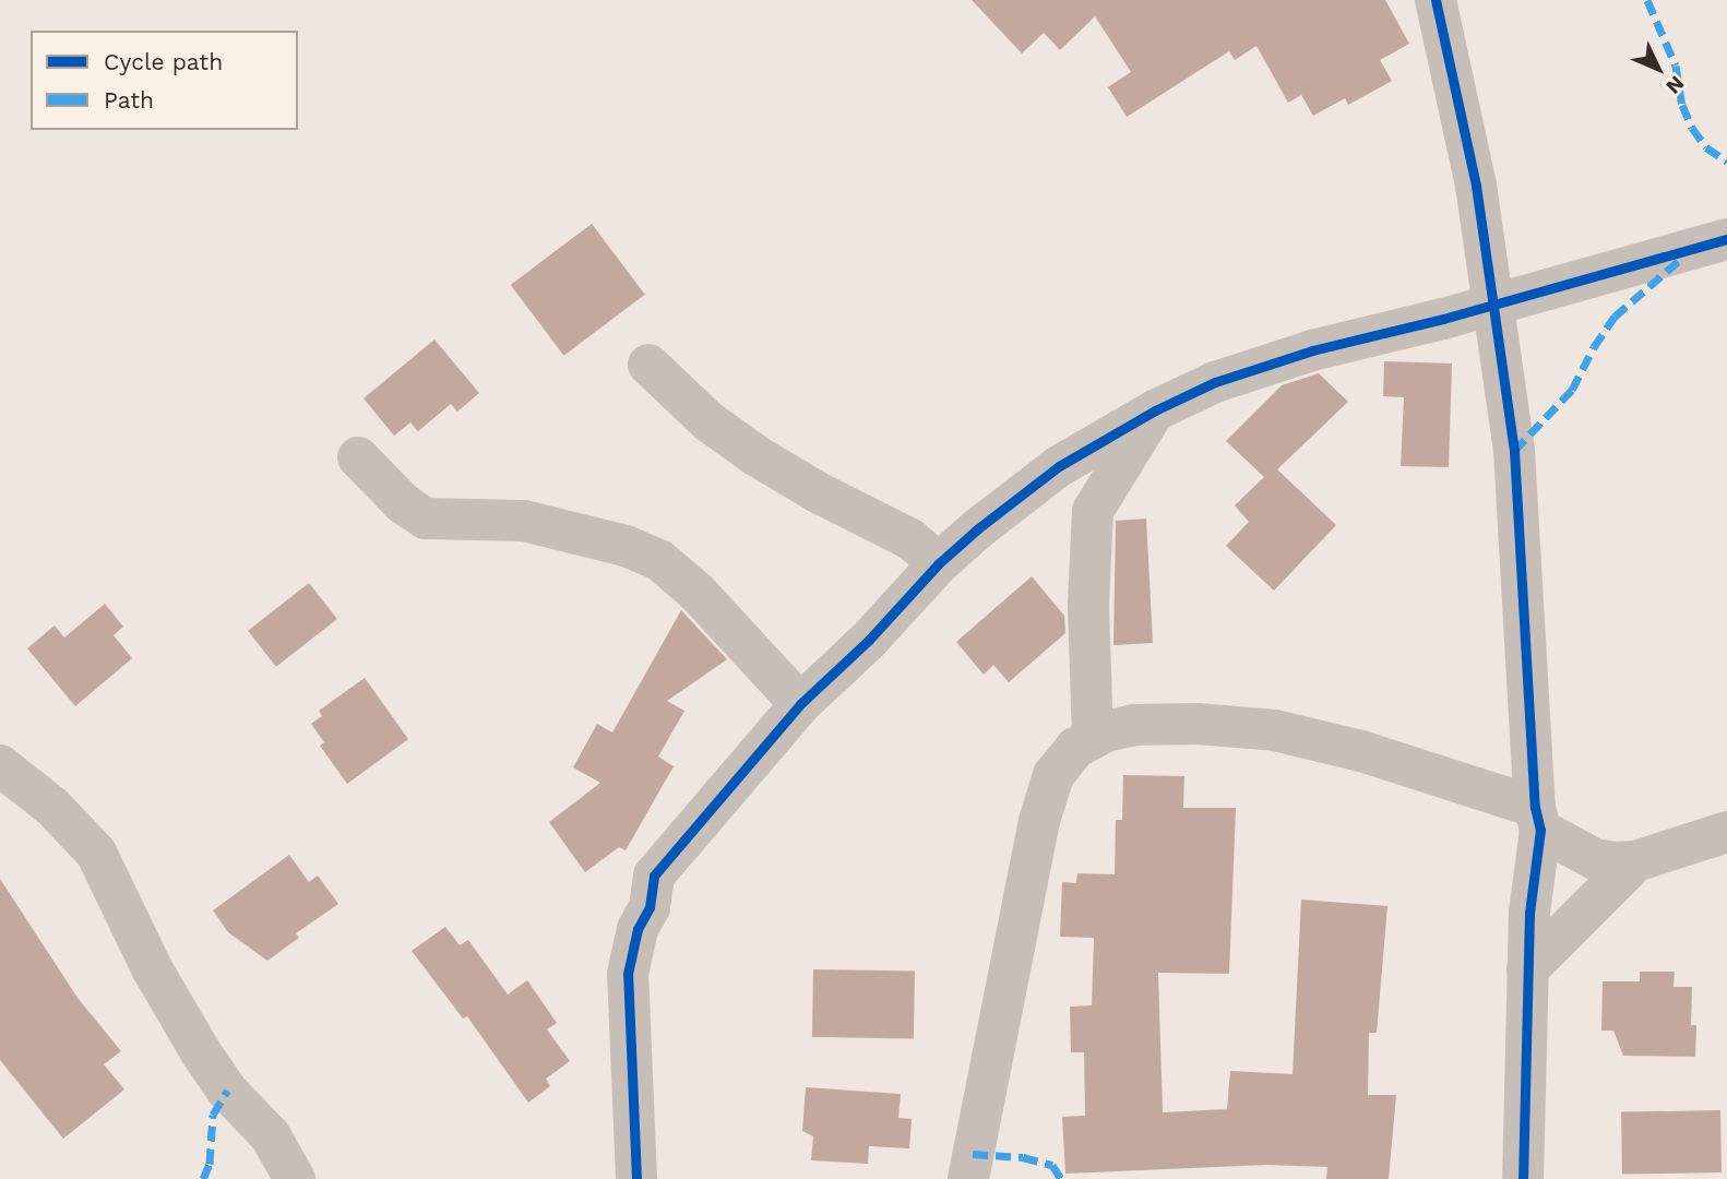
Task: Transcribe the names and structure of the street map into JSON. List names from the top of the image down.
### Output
{
  "legend": ["Cycle path", "Path"],
  "north": "bottom right"
}
